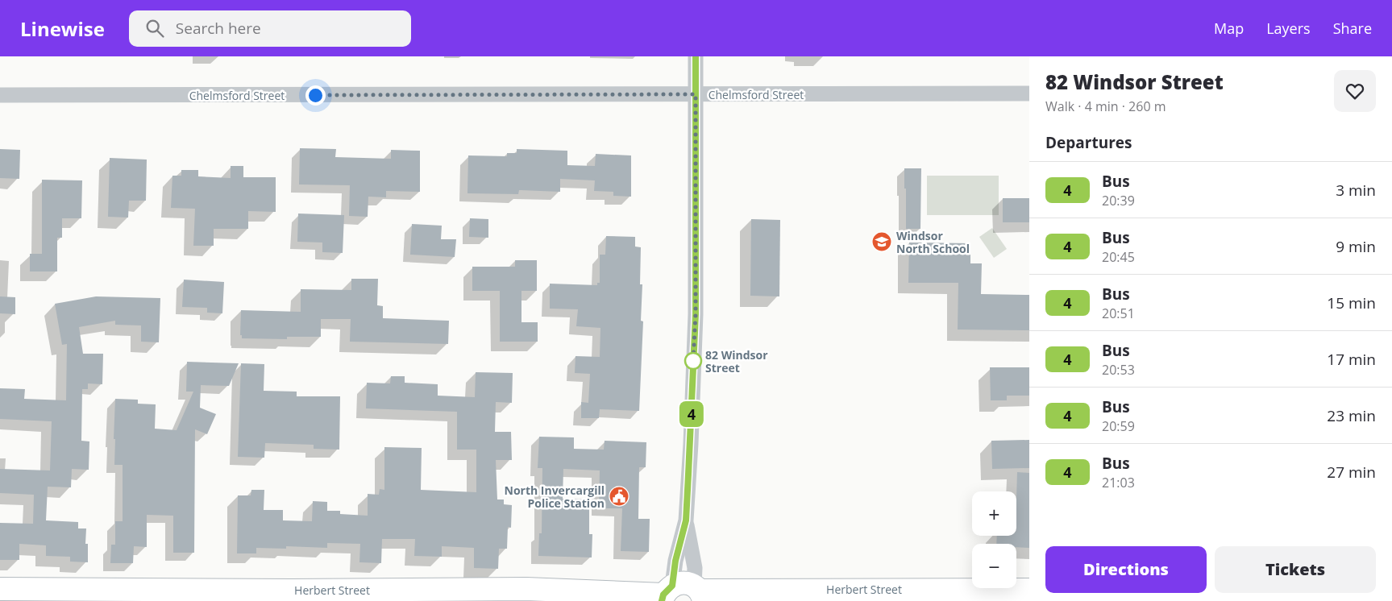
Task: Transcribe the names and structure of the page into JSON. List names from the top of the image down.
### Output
{
  "streets": {
    "street": ["Chelmsford Street", "Herbert Street"]
  },
  "places": {
    "school or university": ["Windsor North School"],
    "other": ["82 Windsor Street"],
    "public building": ["North Invercargill Police Station"]
  },
  "lines": ["bus line 4"],
  "page": {
    "header": "Linewise",
    "search": "Search here",
    "nav": ["Map", "Layers", "Share"],
    "on_map": "4",
    "heading": [
      ["82 Windsor Street", "Walk · 4 min · 260 m"],
      "Departures"
    ],
    "list": [
      {
        "mark": "4",
        "name": "Bus",
        "note": "20:39",
        "value": "3 min"
      },
      {
        "mark": "4",
        "name": "Bus",
        "note": "20:45",
        "value": "9 min"
      },
      {
        "mark": "4",
        "name": "Bus",
        "note": "20:51",
        "value": "15 min"
      },
      {
        "mark": "4",
        "name": "Bus",
        "note": "20:53",
        "value": "17 min"
      },
      {
        "mark": "4",
        "name": "Bus",
        "note": "20:59",
        "value": "23 min"
      },
      {
        "mark": "4",
        "name": "Bus",
        "note": "21:03",
        "value": "27 min"
      }
    ],
    "map_buttons": ["+", "−"],
    "buttons": ["Directions", "Tickets"]
  }
}
